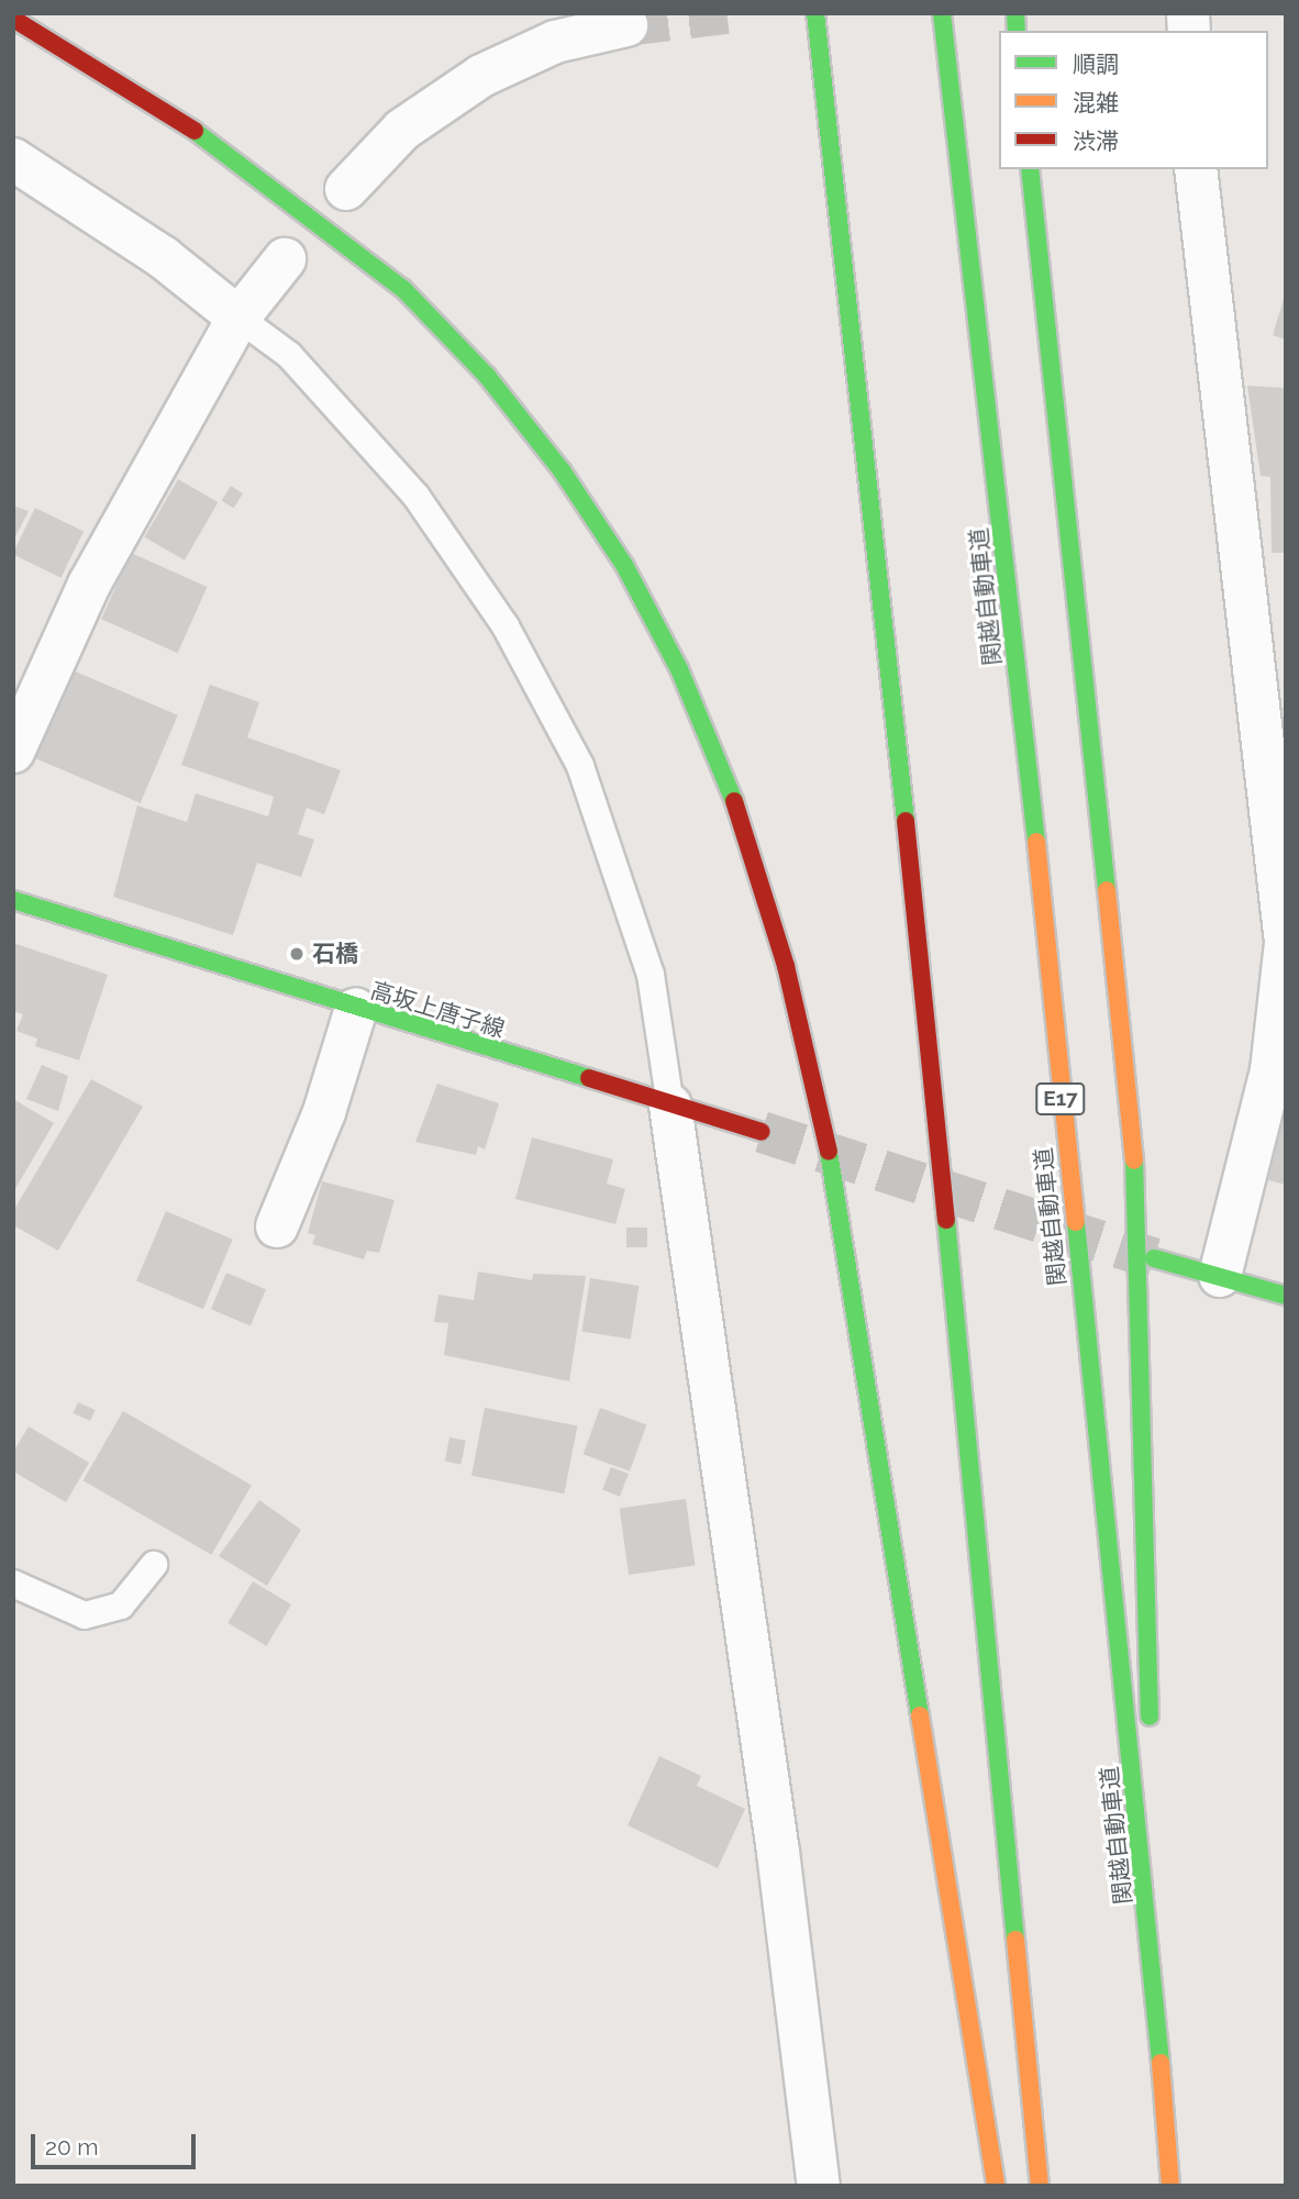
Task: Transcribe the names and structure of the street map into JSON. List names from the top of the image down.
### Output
{
  "streets": {
    "main road": ["関越自動車道", "高坂上唐子線", "E17"]
  },
  "places": ["石橋"],
  "legend": ["順調", "混雑", "渋滞"],
  "scale_bar": "20 m"
}
